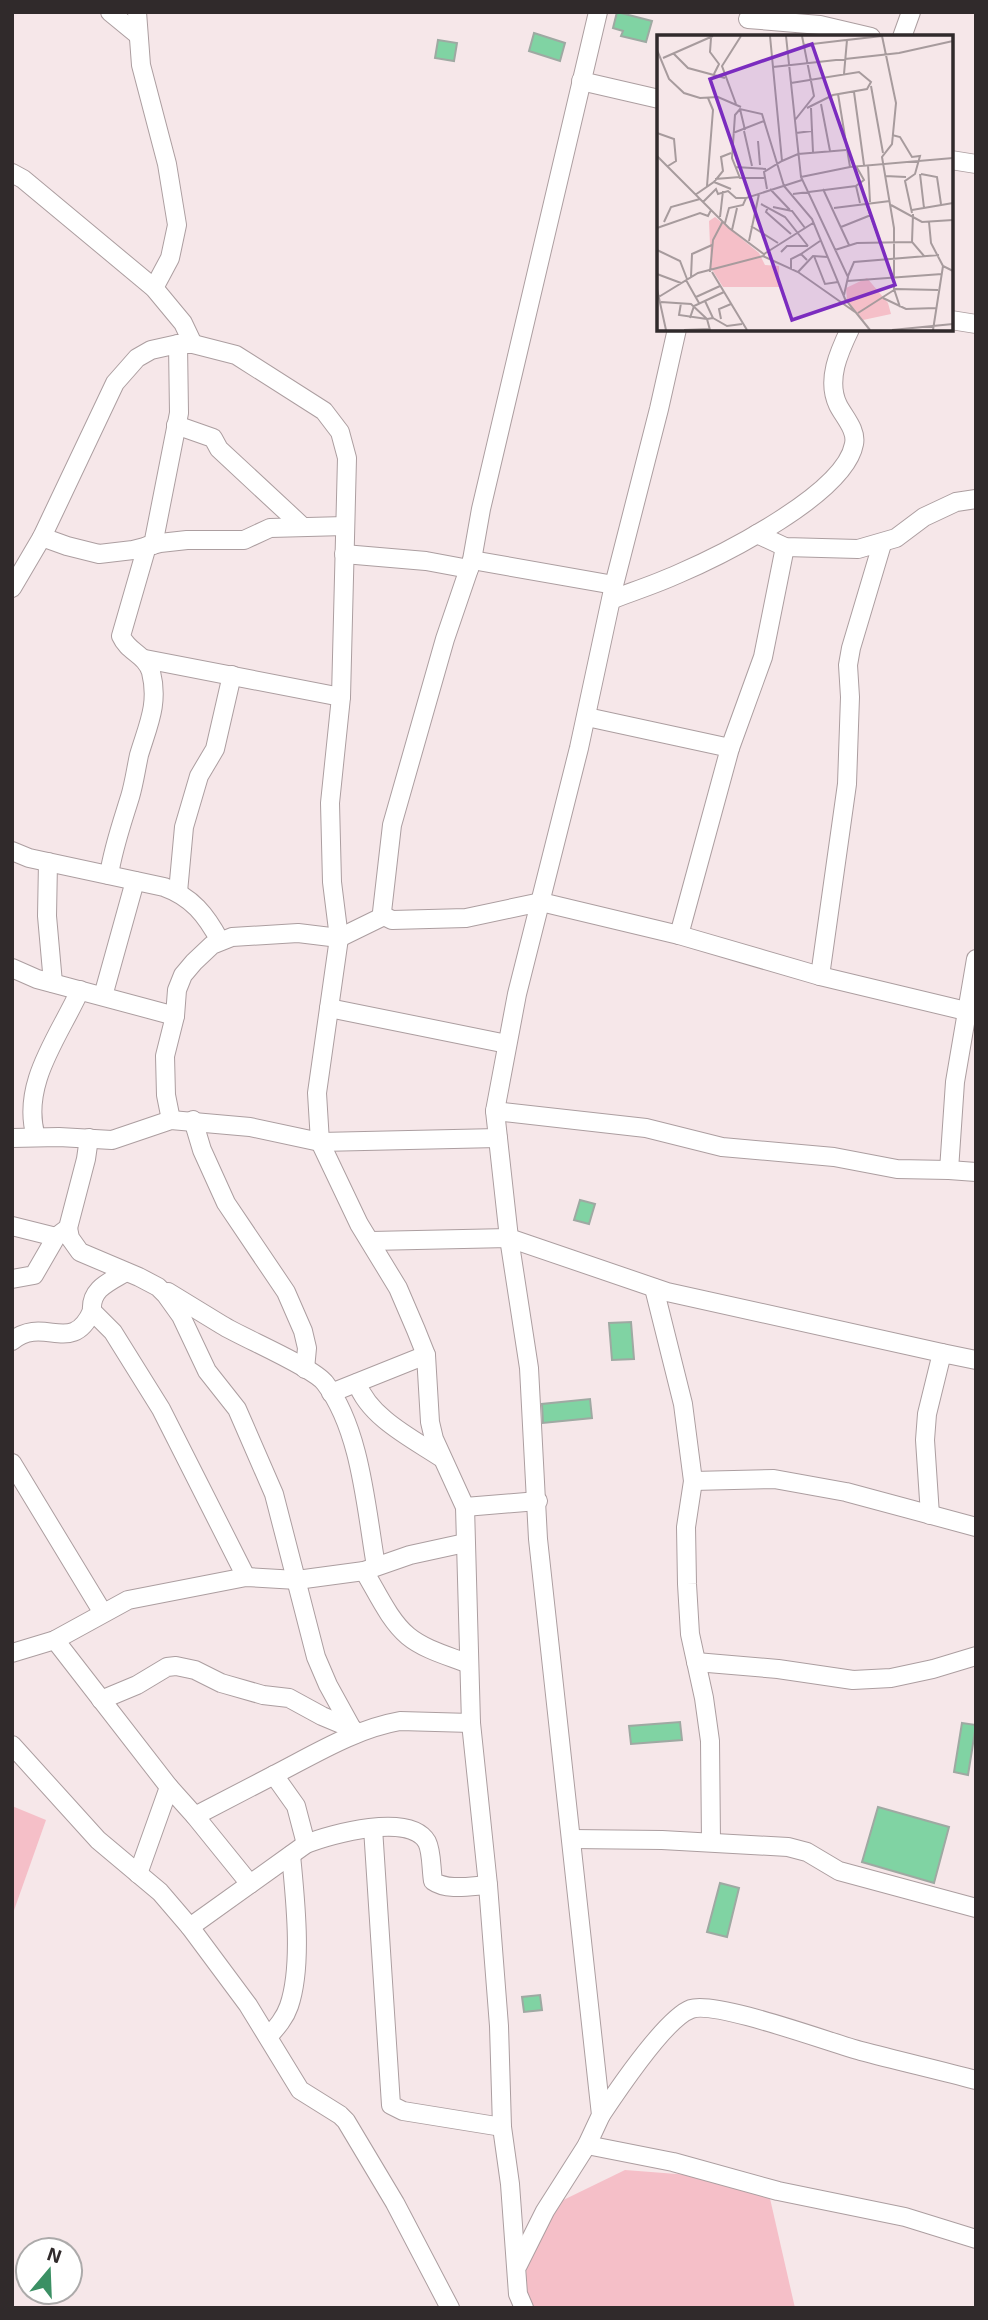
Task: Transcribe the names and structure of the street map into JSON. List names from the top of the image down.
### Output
{
  "north": "top"
}
